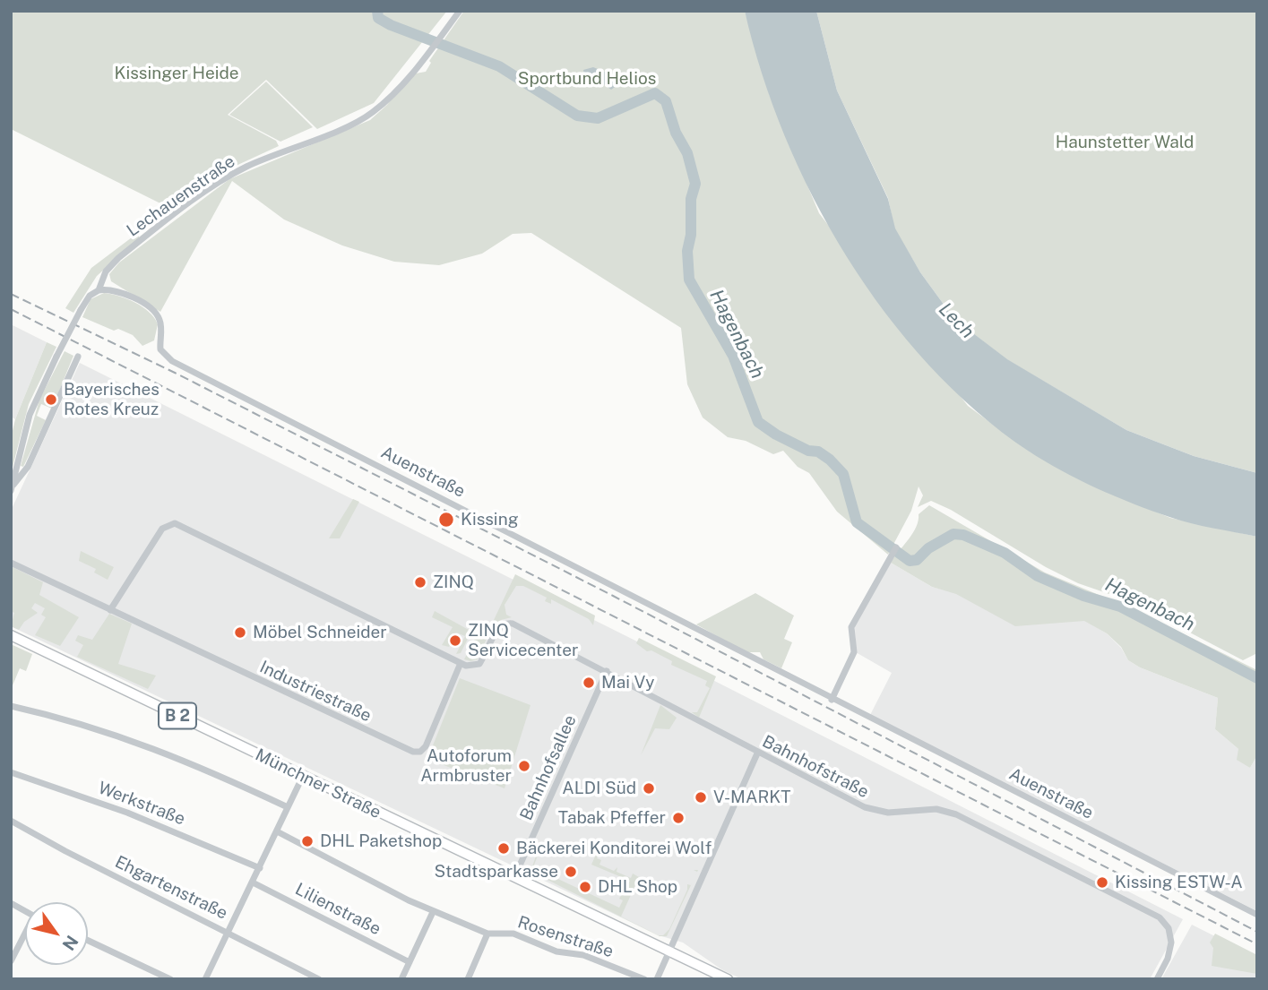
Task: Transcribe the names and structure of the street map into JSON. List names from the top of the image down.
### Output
{
  "streets": {
    "main road": ["B 2", "Münchner Straße"],
    "street": [
      "Lechauenstraße",
      "Auenstraße",
      "Industriestraße",
      "Bahnhofstraße",
      "Bahnhofsallee",
      "Werkstraße",
      "Ehgartenstraße",
      "Lilienstraße",
      "Rosenstraße"
    ]
  },
  "crossings": [
    ["Lechauenstraße", "Auenstraße"],
    ["Industriestraße", "Bahnhofstraße"],
    ["Bahnhofstraße", "Bahnhofsallee"],
    ["Bahnhofsallee", "Münchner Straße"]
  ],
  "water": ["Lech", "Hagenbach"],
  "parks": ["Kissinger Heide", "Sportbund Helios", "Haunstetter Wald"],
  "places": [
    "Bayerisches Rotes Kreuz",
    "Kissing",
    "ZINQ",
    "Möbel Schneider",
    "ZINQ Servicecenter",
    "Mai Vy",
    "Autoforum Armbruster",
    "ALDI Süd",
    "V-MARKT",
    "Tabak Pfeffer",
    "DHL Paketshop",
    "Bäckerei Konditorei Wolf",
    "Stadtsparkasse",
    "Kissing ESTW-A",
    "DHL Shop"
  ],
  "north": "bottom right"
}
